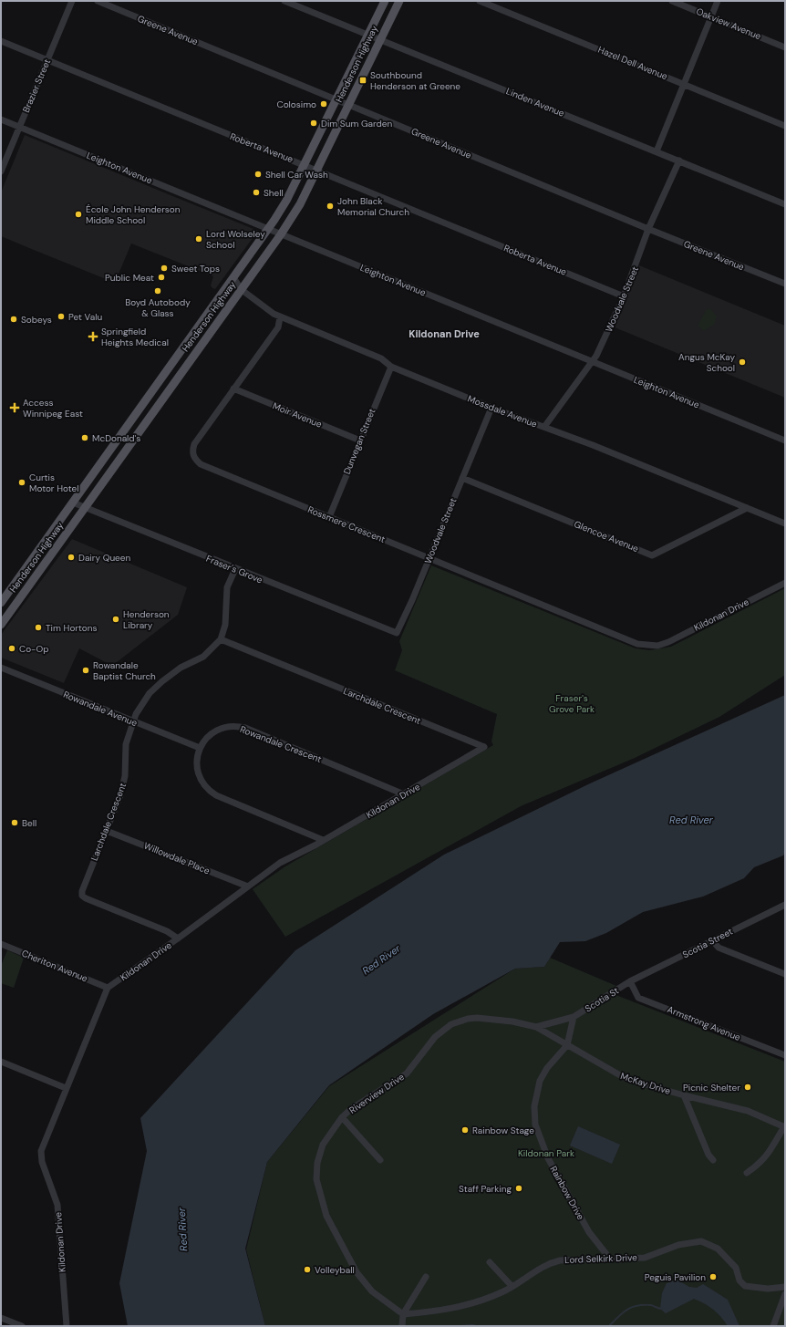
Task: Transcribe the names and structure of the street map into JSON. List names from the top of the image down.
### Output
{
  "streets": {
    "main road": ["Henderson Highway"],
    "street": [
      "Oakview Avenue",
      "Greene Avenue",
      "Hazel Dell Avenue",
      "Brazier Street",
      "Linden Avenue",
      "Roberta Avenue",
      "Leighton Avenue",
      "Woodvale Street",
      "Mossdale Avenue",
      "Moir Avenue",
      "Dunvegan Street",
      "Rossmere Crescent",
      "Glencoe Avenue",
      "Fraser's Grove",
      "Kildonan Drive",
      "Larchdale Crescent",
      "Rowandale Avenue",
      "Rowandale Crescent",
      "Willowdale Place",
      "Scotia Street",
      "Cheriton Avenue",
      "Scotia St",
      "Armstrong Avenue",
      "McKay Drive",
      "Riverview Drive",
      "Rainbow Drive",
      "Lord Selkirk Drive"
    ]
  },
  "crossings": [
    ["Greene Avenue", "Henderson Highway"],
    ["Greene Avenue", "Woodvale Street"],
    ["Henderson Highway", "Linden Avenue"],
    ["Henderson Highway", "Roberta Avenue"],
    ["Henderson Highway", "Leighton Avenue"],
    ["Henderson Highway", "Mossdale Avenue"],
    ["Henderson Highway", "Fraser's Grove"],
    ["Brazier Street", "Roberta Avenue"],
    ["Brazier Street", "Leighton Avenue"],
    ["Linden Avenue", "Woodvale Street"],
    ["Roberta Avenue", "Woodvale Street"],
    ["Leighton Avenue", "Woodvale Street"],
    ["Woodvale Street", "Mossdale Avenue"],
    ["Woodvale Street", "Rossmere Crescent"],
    ["Woodvale Street", "Glencoe Avenue"],
    ["Woodvale Street", "Fraser's Grove"],
    ["Mossdale Avenue", "Dunvegan Street"],
    ["Mossdale Avenue", "Rossmere Crescent"],
    ["Mossdale Avenue", "Glencoe Avenue"],
    ["Moir Avenue", "Dunvegan Street"],
    ["Moir Avenue", "Rossmere Crescent"],
    ["Dunvegan Street", "Rossmere Crescent"],
    ["Rossmere Crescent", "Kildonan Drive"],
    ["Fraser's Grove", "Larchdale Crescent"],
    ["Kildonan Drive", "Larchdale Crescent"],
    ["Kildonan Drive", "Rowandale Crescent"],
    ["Kildonan Drive", "Willowdale Place"],
    ["Kildonan Drive", "Cheriton Avenue"],
    ["Larchdale Crescent", "Rowandale Avenue"],
    ["Larchdale Crescent", "Willowdale Place"],
    ["Rowandale Avenue", "Rowandale Crescent"],
    ["Scotia Street", "Scotia St"],
    ["Scotia Street", "Armstrong Avenue"],
    ["Scotia St", "Armstrong Avenue"],
    ["Scotia St", "McKay Drive"],
    ["Scotia St", "Riverview Drive"],
    ["McKay Drive", "Riverview Drive"],
    ["McKay Drive", "Rainbow Drive"],
    ["Riverview Drive", "Lord Selkirk Drive"],
    ["Rainbow Drive", "Lord Selkirk Drive"]
  ],
  "districts": ["Kildonan Drive"],
  "water": ["Red River"],
  "parks": ["Fraser's Grove Park", "Kildonan Park"],
  "places": {
    "transit": ["Southbound Henderson at Greene"],
    "other": [
      "Colosimo",
      "Dim Sum Garden",
      "Shell Car Wash",
      "Shell",
      "John Black Memorial Church",
      "École John Henderson Middle School",
      "Lord Wolseley School",
      "Sweet Tops",
      "Public Meat",
      "Boyd Autobody & Glass",
      "Pet Valu",
      "Sobeys",
      "Angus McKay School",
      "McDonald's",
      "Curtis Motor Hotel",
      "Dairy Queen",
      "Henderson Library",
      "Tim Hortons",
      "Co-Op",
      "Rowandale Baptist Church",
      "Bell",
      "Picnic Shelter",
      "Rainbow Stage",
      "Staff Parking",
      "Volleyball",
      "Peguis Pavilion"
    ],
    "health": ["Springfield Heights Medical", "Access Winnipeg East"]
  }
}
